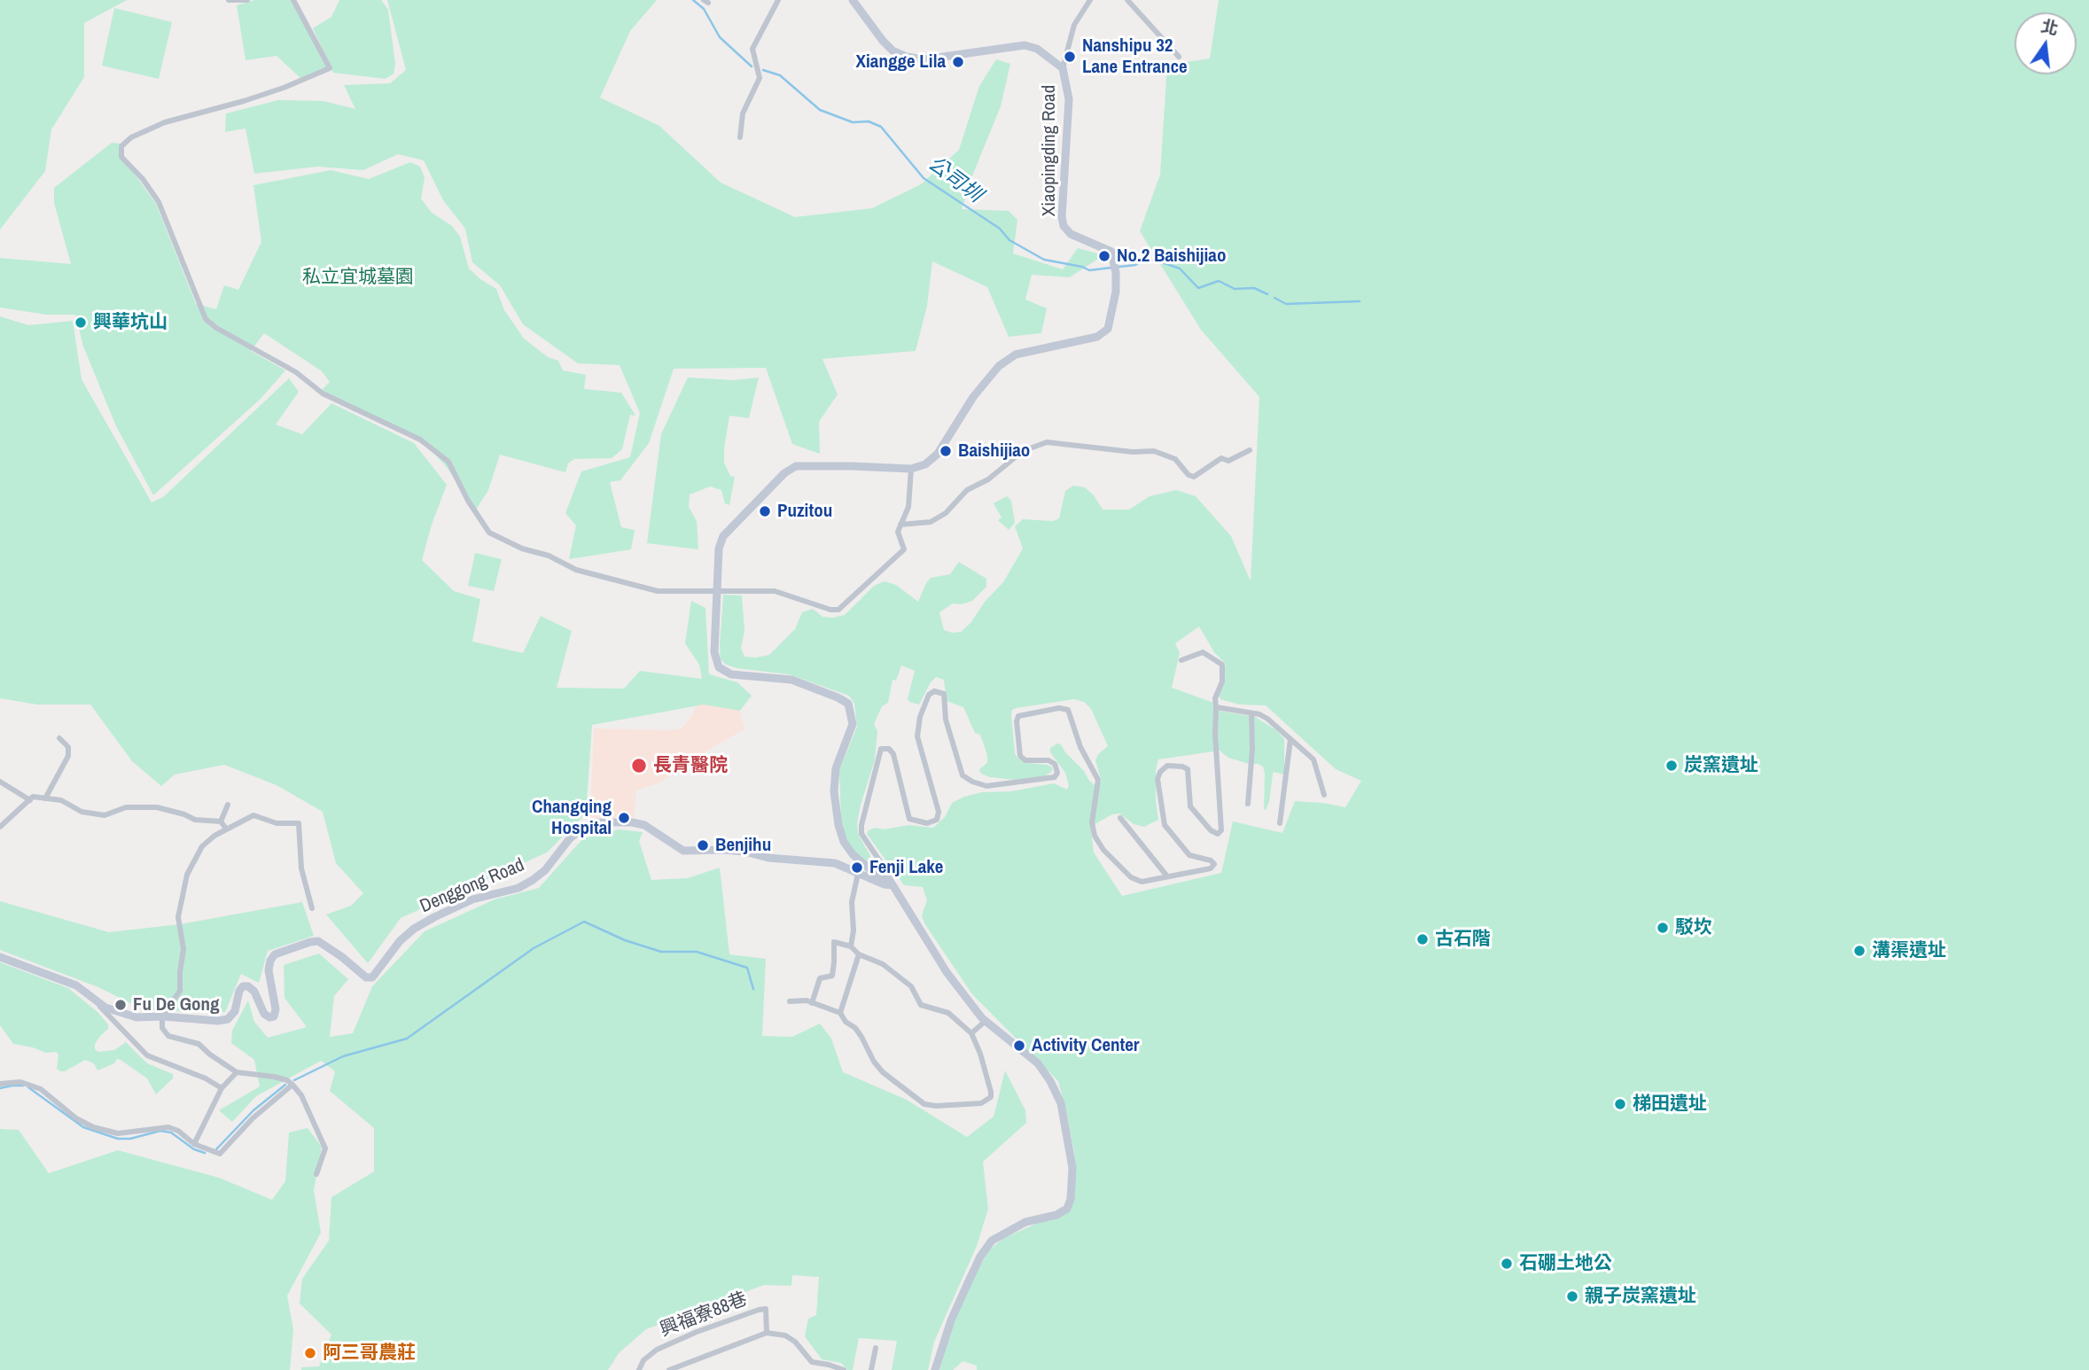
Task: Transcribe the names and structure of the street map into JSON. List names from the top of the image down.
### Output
{
  "streets": {
    "street": ["Xiaopingding Road", "Denggong Road", "興福寮88巷"]
  },
  "crossings": [
    ["Xiaopingding Road", "Denggong Road"]
  ],
  "water": ["公司圳"],
  "parks": ["私立宜城墓園"],
  "places": [
    "Nanshipu 32 Lane Entrance",
    "Xiangge Lila",
    "No.2 Baishijiao",
    "興華坑山",
    "Baishijiao",
    "Puzitou",
    "長青醫院",
    "炭窯遺址",
    "Changqing Hospital",
    "Benjihu",
    "Fenji Lake",
    "駁坎",
    "古石階",
    "溝渠遺址",
    "Fu De Gong",
    "Activity Center",
    "梯田遺址",
    "石硼土地公",
    "親子炭窯遺址",
    "阿三哥農莊"
  ],
  "north": "top"
}
